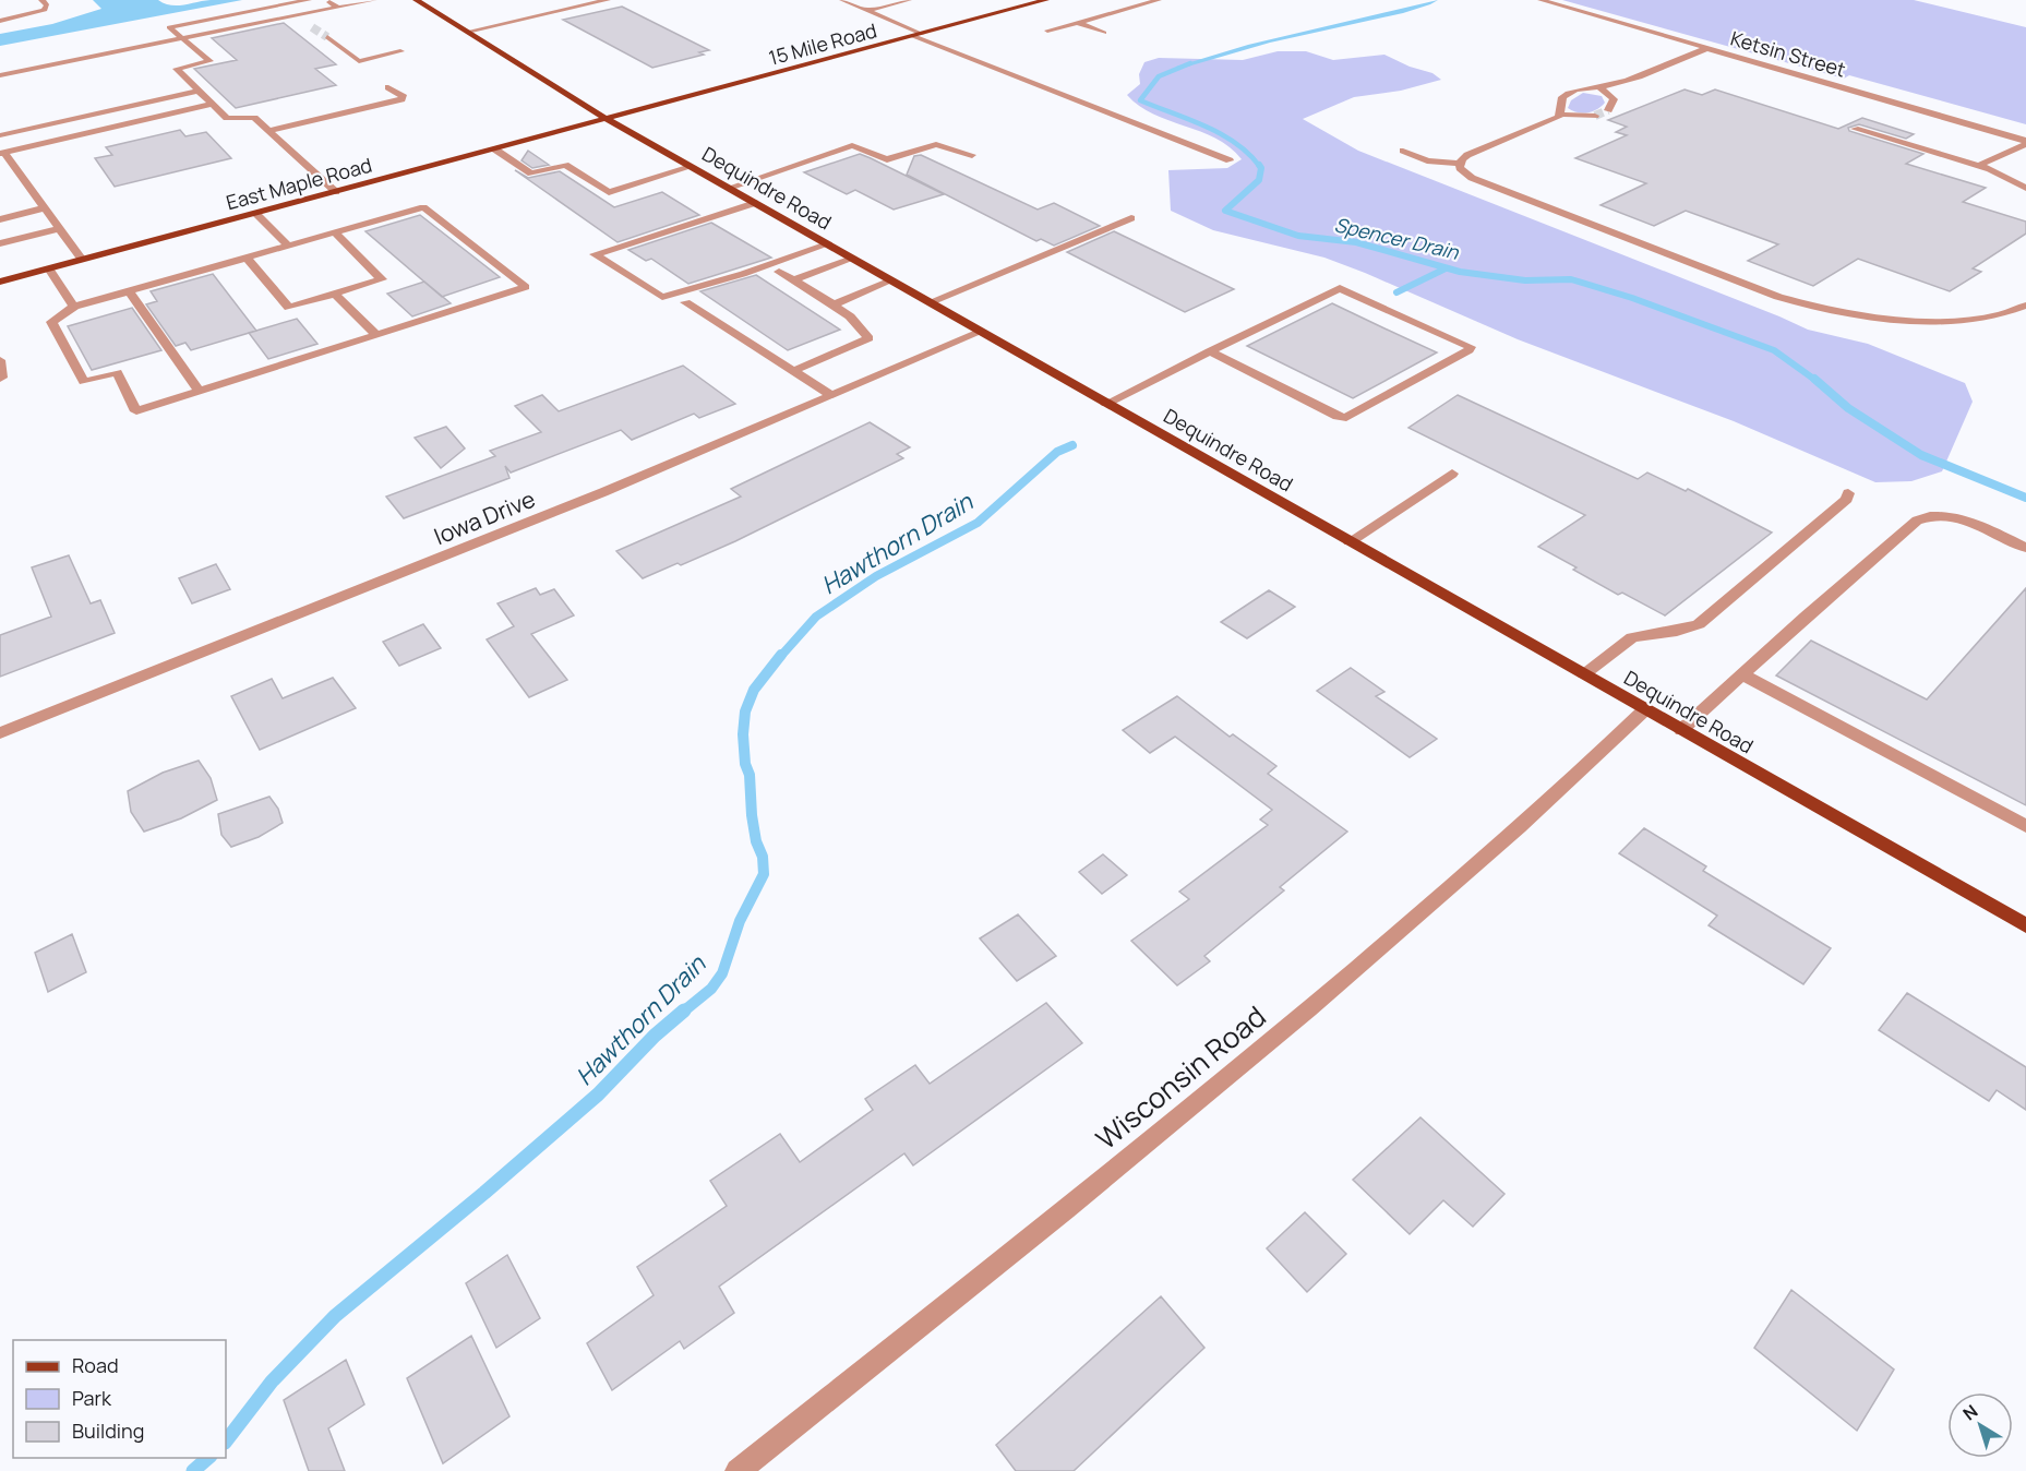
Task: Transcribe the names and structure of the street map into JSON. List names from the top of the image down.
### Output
{
  "streets": {
    "main road": ["15 Mile Road", "East Maple Road", "Dequindre Road"],
    "street": ["Ketsin Street", "Iowa Drive", "Wisconsin Road"]
  },
  "crossings": [
    ["15 Mile Road", "East Maple Road"],
    ["15 Mile Road", "Dequindre Road"],
    ["East Maple Road", "Dequindre Road"],
    ["Dequindre Road", "Iowa Drive"],
    ["Dequindre Road", "Wisconsin Road"]
  ],
  "water": ["Spencer Drain", "Hawthorn Drain"],
  "legend": ["Road", "Park", "Building"],
  "north": "top left"
}
